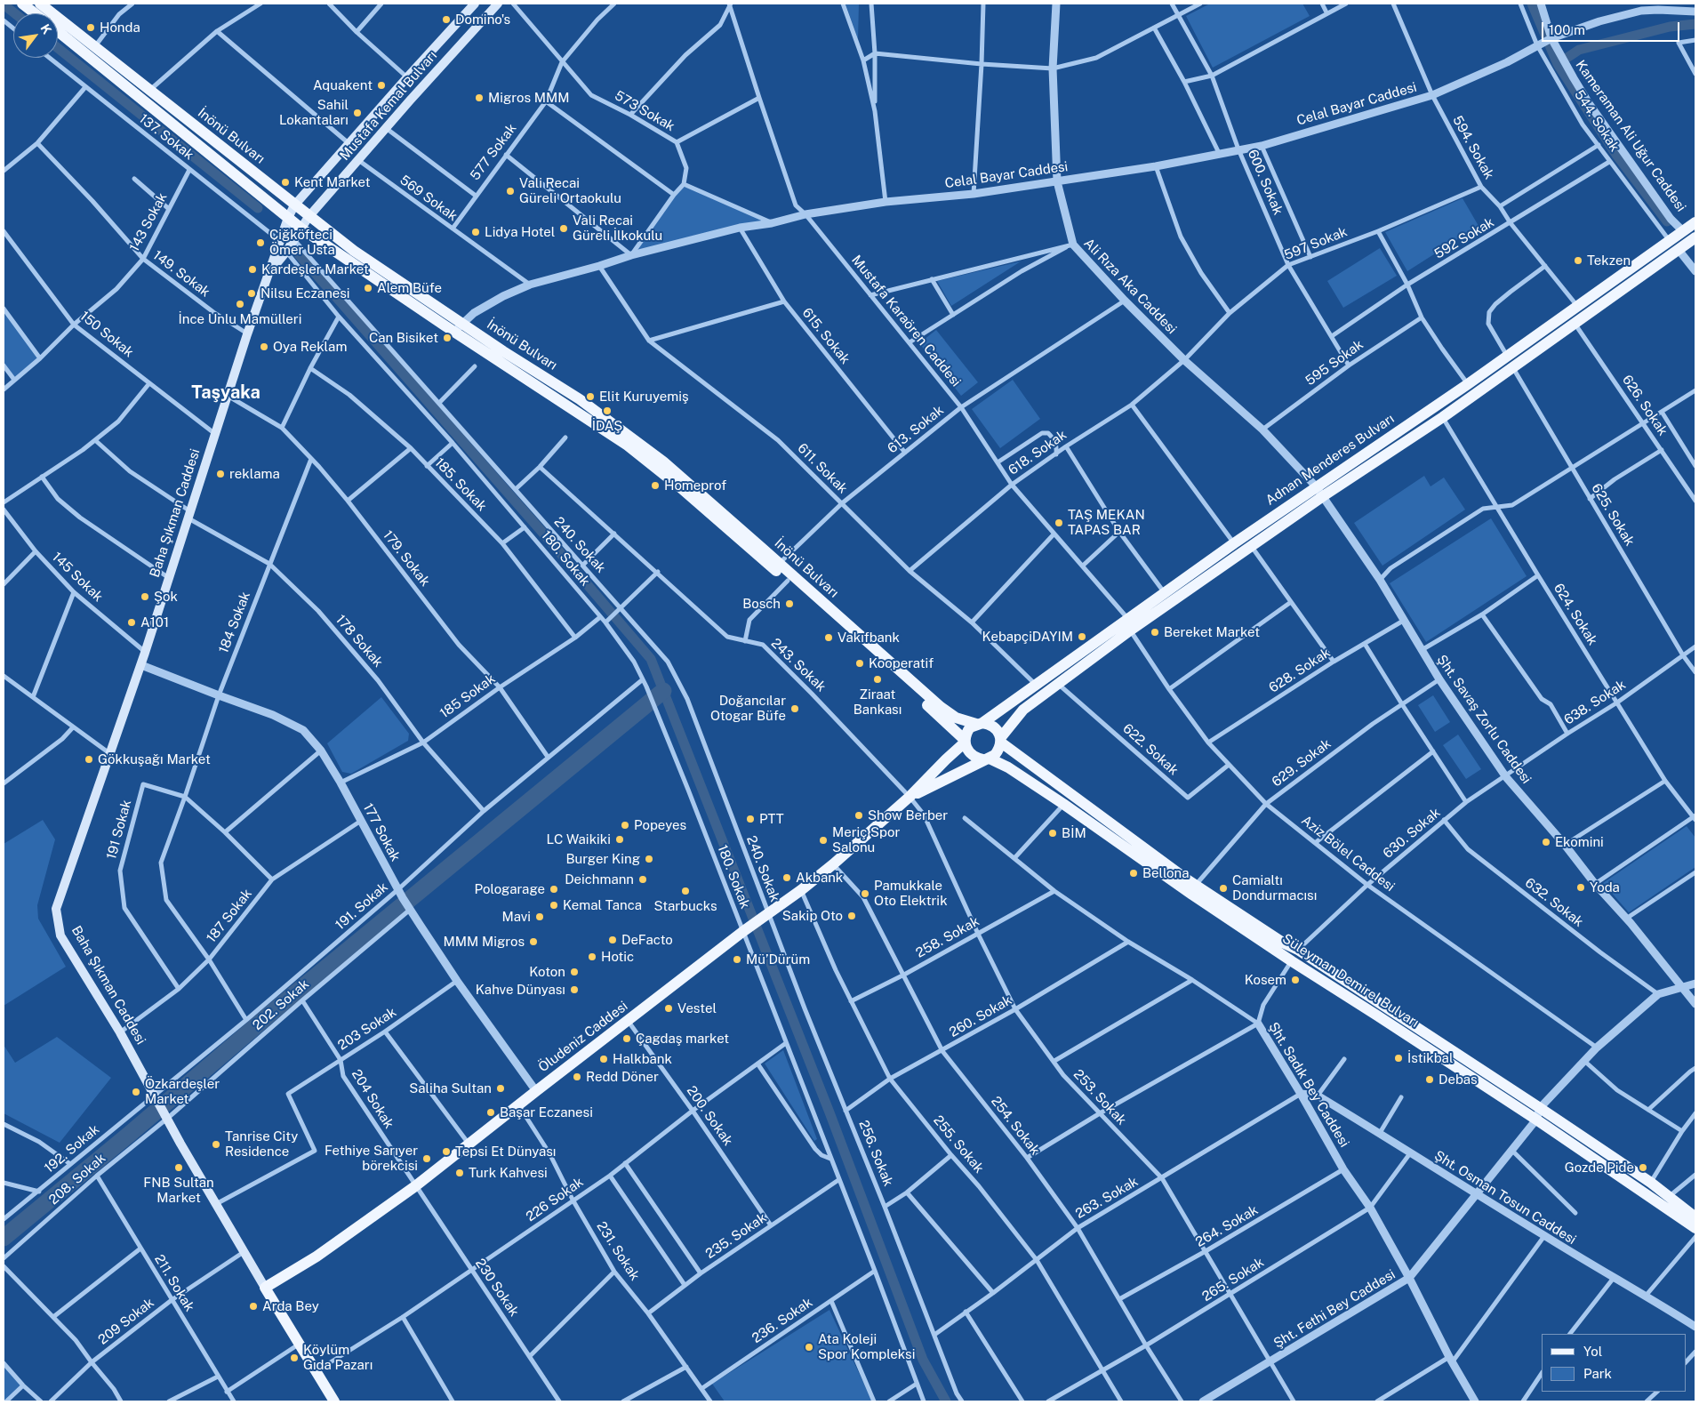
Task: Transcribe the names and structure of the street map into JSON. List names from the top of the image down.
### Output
{
  "streets": {
    "main road": [
      "Mustafa Kemal Bulvarı",
      "İnönü Bulvarı",
      "Adnan Menderes Bulvarı",
      "Baha Şıkman Caddesi",
      "Süleyman Demirel Bulvarı",
      "Öludeniz Caddesi"
    ],
    "street": [
      "Celal Bayar Caddesi",
      "573 Sokak",
      "544. Sokak",
      "Kameraman Ali Uğur Caddesi",
      "137. Sokak",
      "594. Sokak",
      "577 Sokak",
      "600. Sokak",
      "569 Sokak",
      "143 Sokak",
      "592 Sokak",
      "597 Sokak",
      "149. Sokak",
      "Ali Rıza Aka Caddesi",
      "Mustafa Karaören Caddesi",
      "150 Sokak",
      "615. Sokak",
      "595 Sokak",
      "626. Sokak",
      "613. Sokak",
      "618. Sokak",
      "611. Sokak",
      "185. Sokak",
      "625. Sokak",
      "240. Sokak",
      "179. Sokak",
      "180. Sokak",
      "145 Sokak",
      "624. Sokak",
      "184 Sokak",
      "178 Sokak",
      "243. Sokak",
      "628. Sokak",
      "185 Sokak",
      "638. Sokak",
      "Şht. Savaş Zorlu Caddesi",
      "622. Sokak",
      "629. Sokak",
      "191 Sokak",
      "177 Sokak",
      "630. Sokak",
      "Aziz Bölel Caddesi",
      "632. Sokak",
      "191. Sokak",
      "187 Sokak",
      "258. Sokak",
      "202. Sokak",
      "260. Sokak",
      "203 Sokak",
      "Şht. Sadık Bey Caddesi",
      "253. Sokak",
      "204 Sokak",
      "200. Sokak",
      "254. Sokak",
      "255. Sokak",
      "192. Sokak",
      "256. Sokak",
      "208. Sokak",
      "263. Sokak",
      "Şht. Osman Tosun Caddesi",
      "226 Sokak",
      "264. Sokak",
      "235. Sokak",
      "231. Sokak",
      "265. Sokak",
      "211. Sokak",
      "230 Sokak",
      "Şht. Fethi Bey Caddesi",
      "236. Sokak",
      "209 Sokak"
    ]
  },
  "crossings": [
    ["Celal Bayar Caddesi", "544. Sokak"],
    ["Celal Bayar Caddesi", "İnönü Bulvarı"],
    ["Celal Bayar Caddesi", "Kameraman Ali Uğur Caddesi"],
    ["Celal Bayar Caddesi", "594. Sokak"],
    ["Celal Bayar Caddesi", "600. Sokak"],
    ["Celal Bayar Caddesi", "569 Sokak"],
    ["Celal Bayar Caddesi", "Ali Rıza Aka Caddesi"],
    ["Celal Bayar Caddesi", "Mustafa Karaören Caddesi"],
    ["Celal Bayar Caddesi", "615. Sokak"],
    ["Celal Bayar Caddesi", "611. Sokak"],
    ["Mustafa Kemal Bulvarı", "İnönü Bulvarı"],
    ["Mustafa Kemal Bulvarı", "569 Sokak"],
    ["Mustafa Kemal Bulvarı", "Baha Şıkman Caddesi"],
    ["573 Sokak", "577 Sokak"],
    ["544. Sokak", "592 Sokak"],
    ["544. Sokak", "Adnan Menderes Bulvarı"],
    ["İnönü Bulvarı", "613. Sokak"],
    ["İnönü Bulvarı", "Adnan Menderes Bulvarı"],
    ["İnönü Bulvarı", "Baha Şıkman Caddesi"],
    ["İnönü Bulvarı", "Süleyman Demirel Bulvarı"],
    ["Kameraman Ali Uğur Caddesi", "Adnan Menderes Bulvarı"],
    ["137. Sokak", "143 Sokak"],
    ["137. Sokak", "Baha Şıkman Caddesi"],
    ["594. Sokak", "592 Sokak"],
    ["594. Sokak", "597 Sokak"],
    ["594. Sokak", "Adnan Menderes Bulvarı"],
    ["577 Sokak", "569 Sokak"],
    ["600. Sokak", "592 Sokak"],
    ["600. Sokak", "597 Sokak"],
    ["600. Sokak", "595 Sokak"],
    ["143 Sokak", "149. Sokak"],
    ["143 Sokak", "150 Sokak"],
    ["597 Sokak", "Ali Rıza Aka Caddesi"],
    ["597 Sokak", "618. Sokak"],
    ["149. Sokak", "Baha Şıkman Caddesi"],
    ["Ali Rıza Aka Caddesi", "595 Sokak"],
    ["Ali Rıza Aka Caddesi", "613. Sokak"],
    ["Ali Rıza Aka Caddesi", "618. Sokak"],
    ["Ali Rıza Aka Caddesi", "Adnan Menderes Bulvarı"],
    ["Ali Rıza Aka Caddesi", "Şht. Savaş Zorlu Caddesi"],
    ["Mustafa Karaören Caddesi", "613. Sokak"],
    ["Mustafa Karaören Caddesi", "618. Sokak"],
    ["Mustafa Karaören Caddesi", "Adnan Menderes Bulvarı"],
    ["150 Sokak", "Baha Şıkman Caddesi"],
    ["615. Sokak", "613. Sokak"],
    ["626. Sokak", "Adnan Menderes Bulvarı"],
    ["613. Sokak", "611. Sokak"],
    ["618. Sokak", "611. Sokak"],
    ["Adnan Menderes Bulvarı", "611. Sokak"],
    ["Adnan Menderes Bulvarı", "625. Sokak"],
    ["Adnan Menderes Bulvarı", "624. Sokak"],
    ["Adnan Menderes Bulvarı", "243. Sokak"],
    ["Adnan Menderes Bulvarı", "Şht. Savaş Zorlu Caddesi"],
    ["Adnan Menderes Bulvarı", "622. Sokak"],
    ["Adnan Menderes Bulvarı", "Aziz Bölel Caddesi"],
    ["Adnan Menderes Bulvarı", "Süleyman Demirel Bulvarı"],
    ["Adnan Menderes Bulvarı", "Öludeniz Caddesi"],
    ["Adnan Menderes Bulvarı", "253. Sokak"],
    ["185. Sokak", "185 Sokak"],
    ["Baha Şıkman Caddesi", "240. Sokak"],
    ["Baha Şıkman Caddesi", "179. Sokak"],
    ["Baha Şıkman Caddesi", "180. Sokak"],
    ["Baha Şıkman Caddesi", "145 Sokak"],
    ["Baha Şıkman Caddesi", "178 Sokak"],
    ["Baha Şıkman Caddesi", "177 Sokak"],
    ["Baha Şıkman Caddesi", "191. Sokak"],
    ["Baha Şıkman Caddesi", "187 Sokak"],
    ["Baha Şıkman Caddesi", "202. Sokak"],
    ["Baha Şıkman Caddesi", "203 Sokak"],
    ["Baha Şıkman Caddesi", "Öludeniz Caddesi"],
    ["Baha Şıkman Caddesi", "192. Sokak"],
    ["Baha Şıkman Caddesi", "208. Sokak"],
    ["Baha Şıkman Caddesi", "209 Sokak"],
    ["625. Sokak", "638. Sokak"],
    ["240. Sokak", "Öludeniz Caddesi"],
    ["240. Sokak", "256. Sokak"],
    ["179. Sokak", "184 Sokak"],
    ["179. Sokak", "185 Sokak"],
    ["179. Sokak", "191. Sokak"],
    ["180. Sokak", "185 Sokak"],
    ["180. Sokak", "191. Sokak"],
    ["180. Sokak", "Öludeniz Caddesi"],
    ["624. Sokak", "638. Sokak"],
    ["184 Sokak", "178 Sokak"],
    ["184 Sokak", "191 Sokak"],
    ["184 Sokak", "177 Sokak"],
    ["184 Sokak", "191. Sokak"],
    ["184 Sokak", "187 Sokak"],
    ["178 Sokak", "185 Sokak"],
    ["178 Sokak", "191. Sokak"],
    ["243. Sokak", "Öludeniz Caddesi"],
    ["243. Sokak", "253. Sokak"],
    ["628. Sokak", "Şht. Savaş Zorlu Caddesi"],
    ["628. Sokak", "Aziz Bölel Caddesi"],
    ["185 Sokak", "177 Sokak"],
    ["638. Sokak", "Şht. Savaş Zorlu Caddesi"],
    ["638. Sokak", "630. Sokak"],
    ["Şht. Savaş Zorlu Caddesi", "629. Sokak"],
    ["Şht. Savaş Zorlu Caddesi", "630. Sokak"],
    ["622. Sokak", "Aziz Bölel Caddesi"],
    ["629. Sokak", "Aziz Bölel Caddesi"],
    ["629. Sokak", "Süleyman Demirel Bulvarı"],
    ["191 Sokak", "187 Sokak"],
    ["177 Sokak", "191. Sokak"],
    ["177 Sokak", "187 Sokak"],
    ["177 Sokak", "202. Sokak"],
    ["177 Sokak", "203 Sokak"],
    ["177 Sokak", "Öludeniz Caddesi"],
    ["630. Sokak", "Aziz Bölel Caddesi"],
    ["630. Sokak", "632. Sokak"],
    ["630. Sokak", "Süleyman Demirel Bulvarı"],
    ["630. Sokak", "Şht. Sadık Bey Caddesi"],
    ["191. Sokak", "192. Sokak"],
    ["258. Sokak", "Şht. Sadık Bey Caddesi"],
    ["258. Sokak", "253. Sokak"],
    ["258. Sokak", "254. Sokak"],
    ["258. Sokak", "255. Sokak"],
    ["Süleyman Demirel Bulvarı", "Şht. Fethi Bey Caddesi"],
    ["202. Sokak", "204 Sokak"],
    ["202. Sokak", "208. Sokak"],
    ["260. Sokak", "Şht. Sadık Bey Caddesi"],
    ["260. Sokak", "253. Sokak"],
    ["260. Sokak", "254. Sokak"],
    ["260. Sokak", "255. Sokak"],
    ["260. Sokak", "256. Sokak"],
    ["203 Sokak", "204 Sokak"],
    ["Öludeniz Caddesi", "253. Sokak"],
    ["Öludeniz Caddesi", "204 Sokak"],
    ["Öludeniz Caddesi", "200. Sokak"],
    ["Öludeniz Caddesi", "254. Sokak"],
    ["Öludeniz Caddesi", "255. Sokak"],
    ["Öludeniz Caddesi", "256. Sokak"],
    ["Öludeniz Caddesi", "231. Sokak"],
    ["Öludeniz Caddesi", "230 Sokak"],
    ["Şht. Sadık Bey Caddesi", "263. Sokak"],
    ["Şht. Sadık Bey Caddesi", "Şht. Osman Tosun Caddesi"],
    ["Şht. Sadık Bey Caddesi", "264. Sokak"],
    ["Şht. Sadık Bey Caddesi", "265. Sokak"],
    ["Şht. Sadık Bey Caddesi", "Şht. Fethi Bey Caddesi"],
    ["253. Sokak", "263. Sokak"],
    ["253. Sokak", "264. Sokak"],
    ["253. Sokak", "265. Sokak"],
    ["253. Sokak", "Şht. Fethi Bey Caddesi"],
    ["204 Sokak", "230 Sokak"],
    ["200. Sokak", "226 Sokak"],
    ["200. Sokak", "235. Sokak"],
    ["254. Sokak", "263. Sokak"],
    ["254. Sokak", "264. Sokak"],
    ["254. Sokak", "265. Sokak"],
    ["255. Sokak", "263. Sokak"],
    ["255. Sokak", "265. Sokak"],
    ["256. Sokak", "263. Sokak"],
    ["208. Sokak", "211. Sokak"],
    ["263. Sokak", "Şht. Osman Tosun Caddesi"],
    ["Şht. Osman Tosun Caddesi", "265. Sokak"],
    ["Şht. Osman Tosun Caddesi", "Şht. Fethi Bey Caddesi"],
    ["226 Sokak", "231. Sokak"],
    ["226 Sokak", "230 Sokak"],
    ["235. Sokak", "231. Sokak"],
    ["231. Sokak", "236. Sokak"],
    ["211. Sokak", "209 Sokak"]
  ],
  "districts": ["Taşyaka"],
  "places": [
    "Domino's",
    "Honda",
    "Aquakent",
    "Migros MMM",
    "Sahil Lokantaları",
    "Kent Market",
    "Vali Recai Güreli Ortaokulu",
    "Vali Recai Güreli İlkokulu",
    "Lidya Hotel",
    "Çiğköfteci Ömer Usta",
    "Tekzen",
    "Kardeşler Market",
    "Alem Büfe",
    "Nilsu Eczanesi",
    "İnce Unlu Mamülleri",
    "Can Bisiket",
    "Oya Reklam",
    "Elit Kuruyemiş",
    "İDAŞ",
    "reklama",
    "Homeprof",
    "TAŞ MEKAN TAPAS BAR",
    "Şok",
    "Bosch",
    "A101",
    "Bereket Market",
    "KebapçiDAYIM",
    "Vakıfbank",
    "Kooperatif",
    "Ziraat Bankası",
    "Doğancılar Otogar Büfe",
    "Gökkuşağı Market",
    "Show Berber",
    "PTT",
    "Popeyes",
    "BİM",
    "LC Waikiki",
    "Meriç Spor Salonu",
    "Ekomini",
    "Burger King",
    "Bellona",
    "Akbank",
    "Deichmann",
    "Yoda",
    "Camialtı Dondurmacısı",
    "Pologarage",
    "Starbucks",
    "Pamukkale Oto Elektrik",
    "Kemal Tanca",
    "Sakip Oto",
    "Mavi",
    "DeFacto",
    "MMM Migros",
    "Hotic",
    "Mü’Dürüm",
    "Koton",
    "Kosem",
    "Kahve Dünyası",
    "Vestel",
    "Çagdaş market",
    "İstikbal",
    "Halkbank",
    "Redd Döner",
    "Debas",
    "Saliha Sultan",
    "Özkardeşler Market",
    "Başar Eczanesi",
    "Tanrise City Residence",
    "Tepsi Et Dünyası",
    "Fethiye Sarıyer börekcisi",
    "FNB Sultan Market",
    "Gozde Pide",
    "Turk Kahvesi",
    "Arda Bey",
    "Ata Koleji Spor Kompleksi",
    "Köylüm Gıda Pazarı"
  ],
  "legend": ["Yol", "Park"],
  "scale_bar": "100 m",
  "north": "top right"
}
